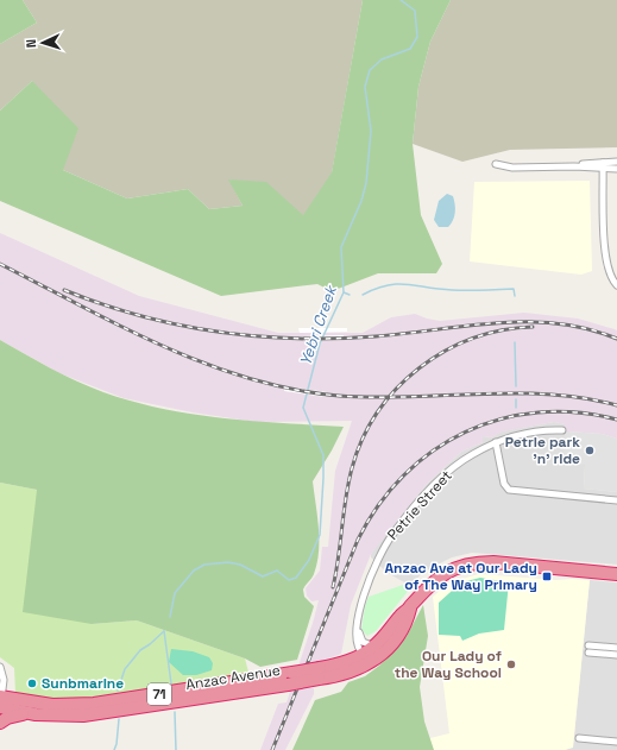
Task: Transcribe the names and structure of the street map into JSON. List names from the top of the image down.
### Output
{
  "streets": {
    "highway": ["Anzac Avenue", "71"],
    "street": ["Petrie Street"]
  },
  "crossings": [
    ["Petrie Street", "Anzac Avenue"]
  ],
  "water": ["Yebri Creek"],
  "places": {
    "other": ["Petrie park 'n' ride", "Our Lady of the Way School", "Sunbmarine"],
    "transit": ["Anzac Ave at Our Lady of The Way Primary"]
  },
  "north": "left"
}
